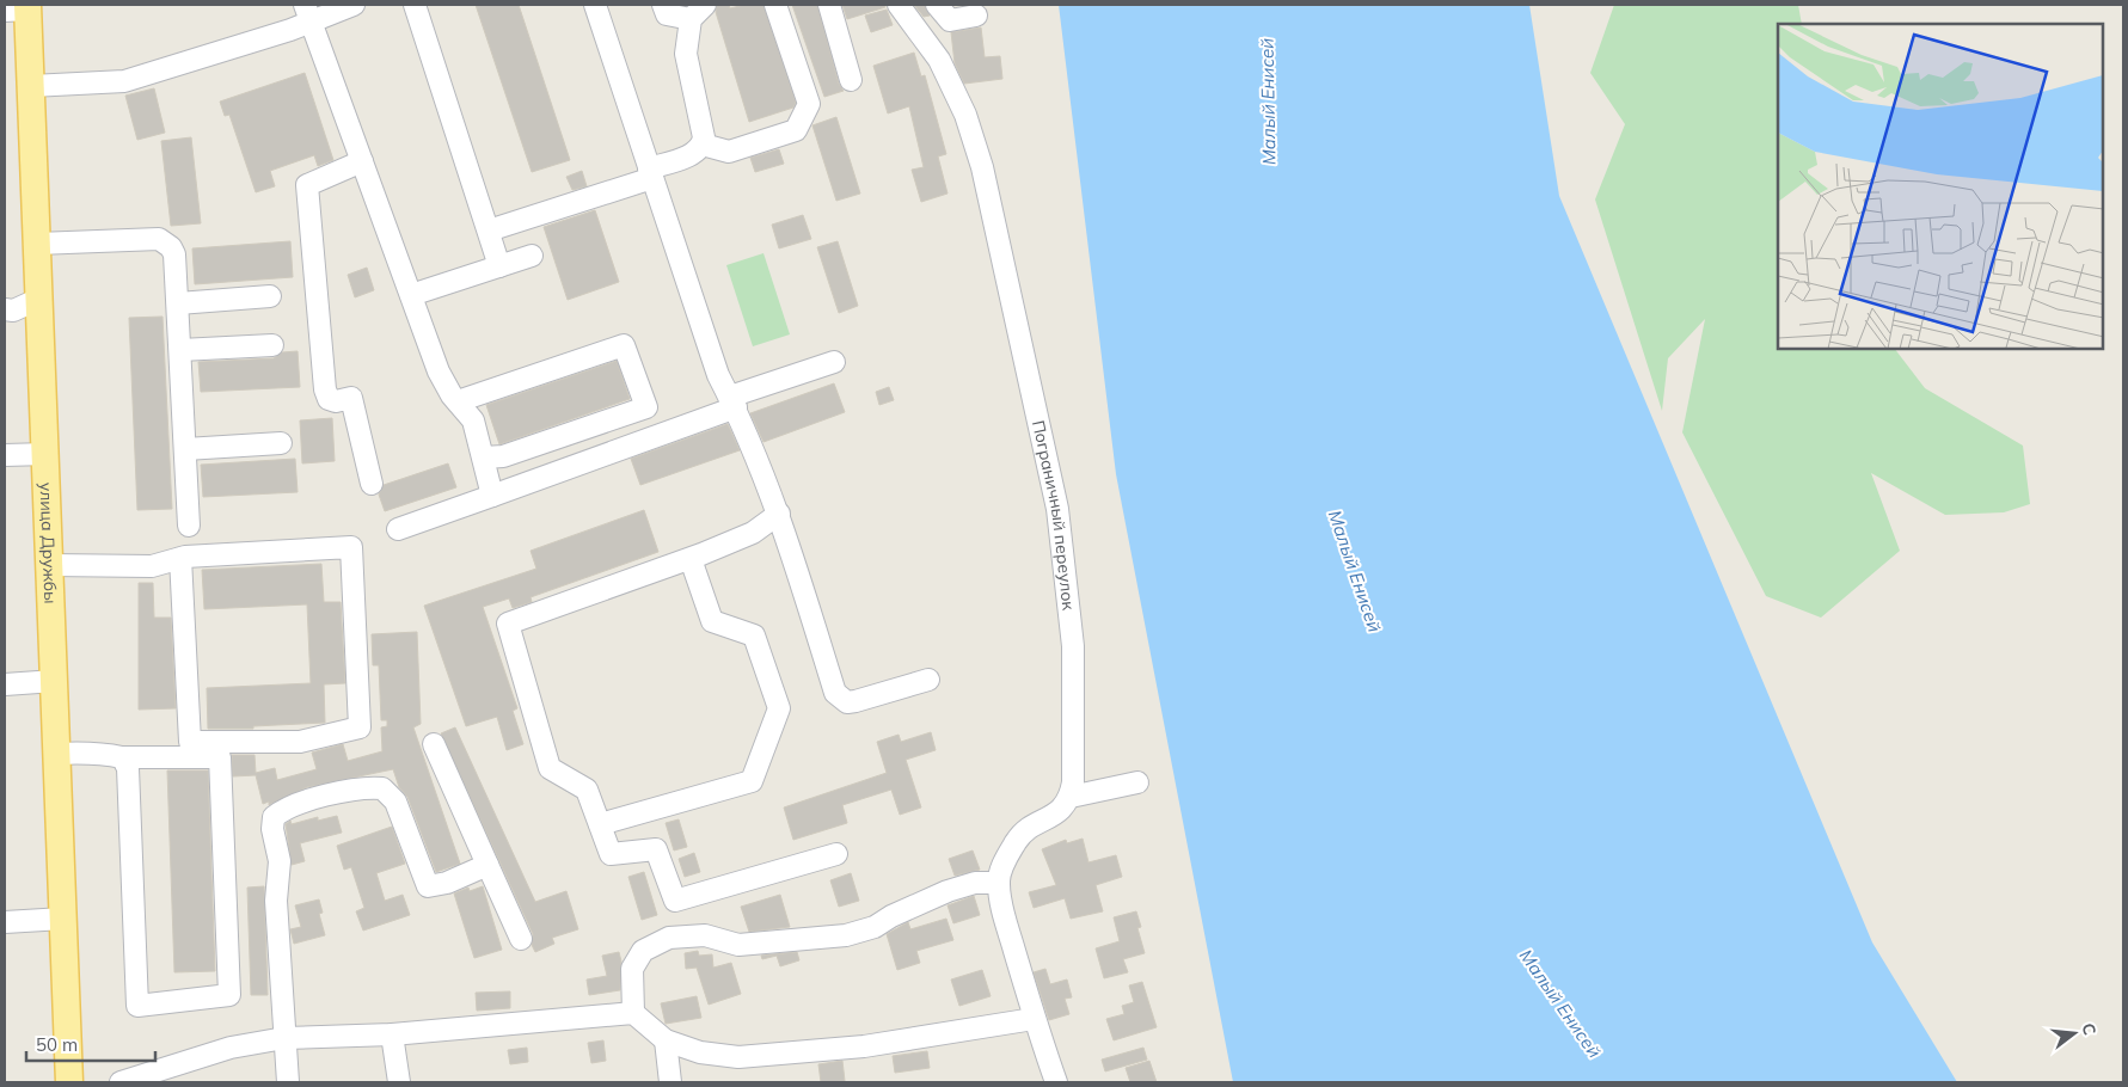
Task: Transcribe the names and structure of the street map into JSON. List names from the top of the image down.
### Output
{
  "streets": {
    "main road": ["улица Дружбы"],
    "street": ["Пограничный переулок"]
  },
  "water": ["Малый Енисей"],
  "scale_bar": "50 m",
  "north": "right"
}
